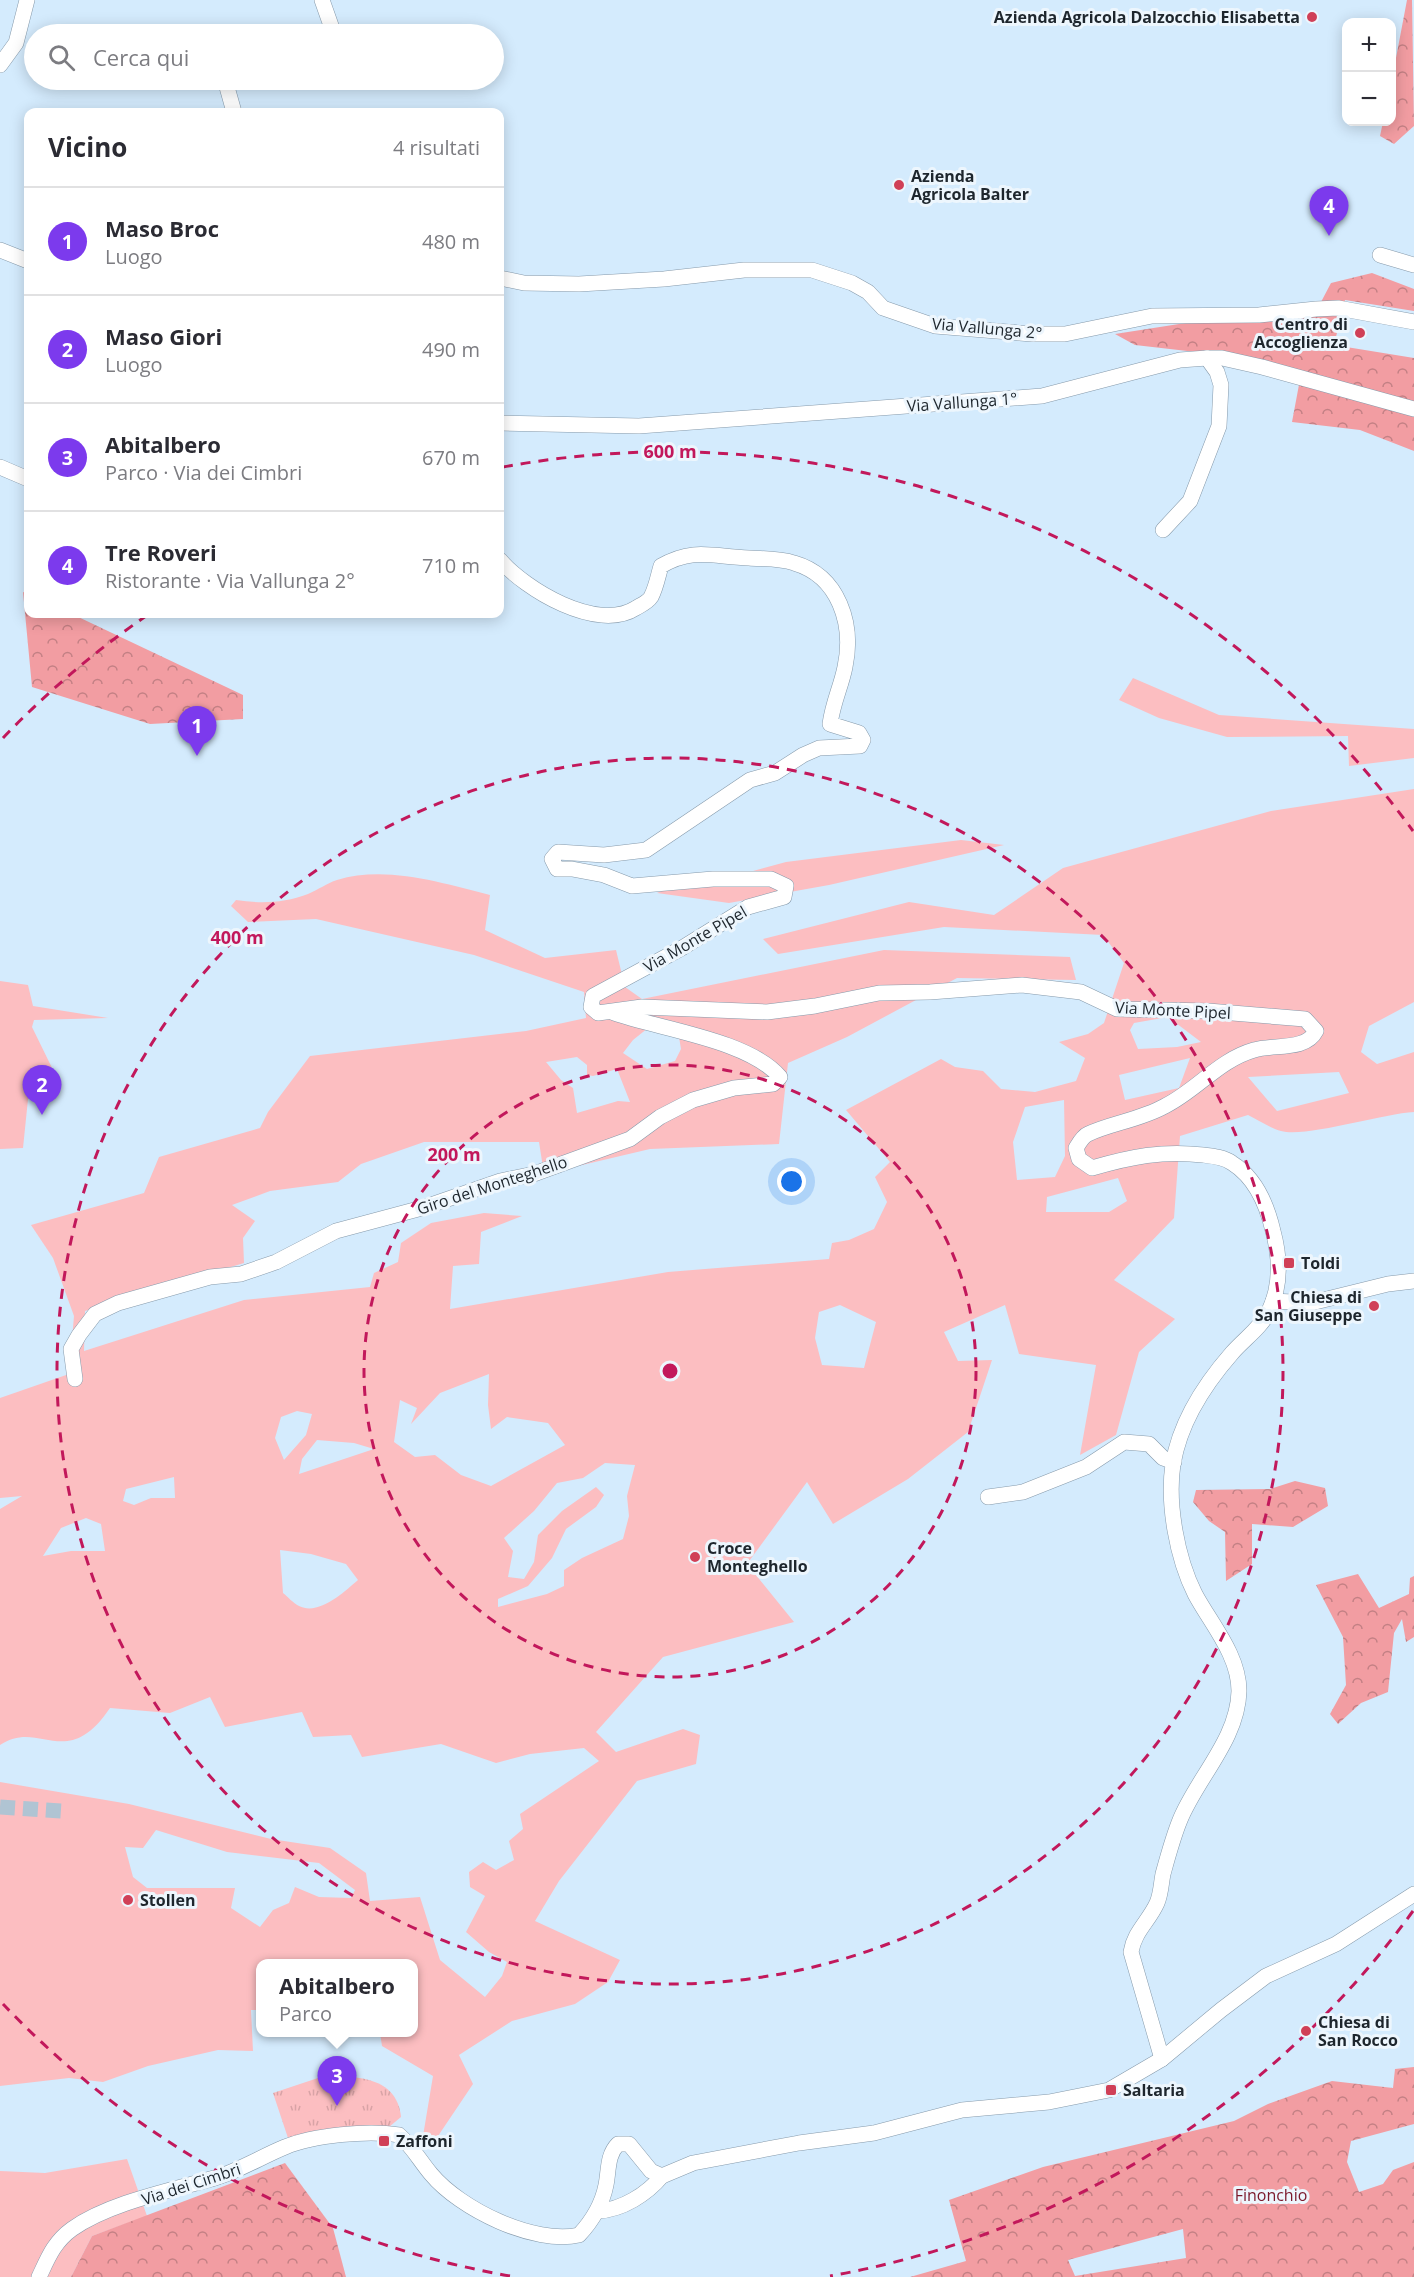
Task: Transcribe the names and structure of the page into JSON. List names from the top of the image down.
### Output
{
  "streets": {
    "street": [
      "Via Vallunga 2°",
      "Via Vallunga 1°",
      "Via Monte Pipel",
      "Giro del Monteghello",
      "Via dei Cimbri"
    ]
  },
  "crossings": [
    ["Via Monte Pipel", "Giro del Monteghello"]
  ],
  "parks": ["Finonchio"],
  "places": {
    "other": [
      "Azienda Agricola Dalzocchio Elisabetta",
      "Azienda Agricola Balter",
      "Centro di Accoglienza",
      "Chiesa di San Giuseppe",
      "Croce Monteghello",
      "Stollen",
      "Chiesa di San Rocco"
    ],
    "transit": ["Toldi", "Saltaria", "Zaffoni"]
  },
  "page": {
    "map_buttons": ["+", "−"],
    "search": "Cerca qui",
    "heading": ["Vicino", "4 risultati"],
    "pins": [
      "4",
      "1",
      "2",
      "3"
    ],
    "list": [
      {
        "mark": "1",
        "name": "Maso Broc",
        "note": "Luogo",
        "value": "480 m"
      },
      {
        "mark": "2",
        "name": "Maso Giori",
        "note": "Luogo",
        "value": "490 m"
      },
      {
        "mark": "3",
        "name": "Abitalbero",
        "note": "Parco · Via dei Cimbri",
        "value": "670 m"
      },
      {
        "mark": "4",
        "name": "Tre Roveri",
        "note": "Ristorante · Via Vallunga 2°",
        "value": "710 m"
      }
    ],
    "popup": ["Abitalbero", "Parco"]
  },
  "rings": ["600 m", "400 m", "200 m"]
}
